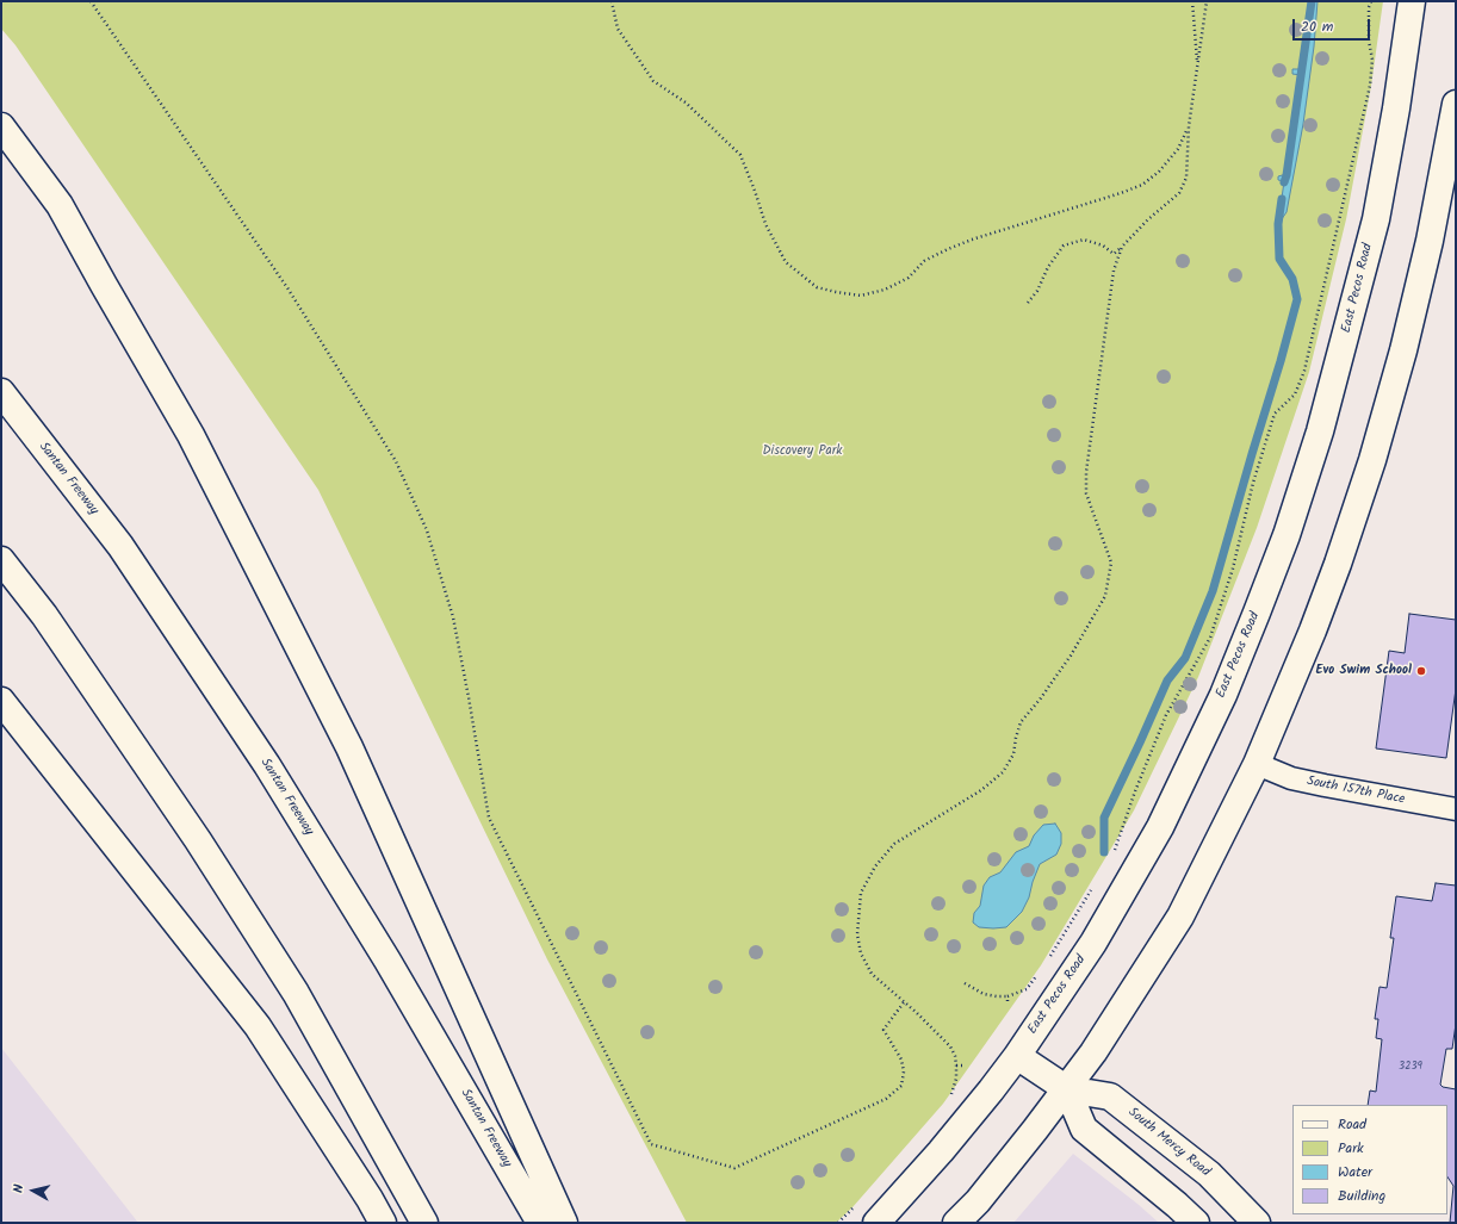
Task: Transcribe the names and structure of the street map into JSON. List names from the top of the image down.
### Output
{
  "streets": {
    "main road": ["East Pecos Road", "Santan Freeway", "South Mercy Road"],
    "street": ["South 157th Place"]
  },
  "crossings": [
    ["East Pecos Road", "South Mercy Road"]
  ],
  "parks": ["Discovery Park"],
  "places": ["Evo Swim School"],
  "house_numbers": ["3239"],
  "legend": [
    "Road",
    "Park",
    "Water",
    "Building"
  ],
  "scale_bar": "20 m",
  "north": "left"
}
